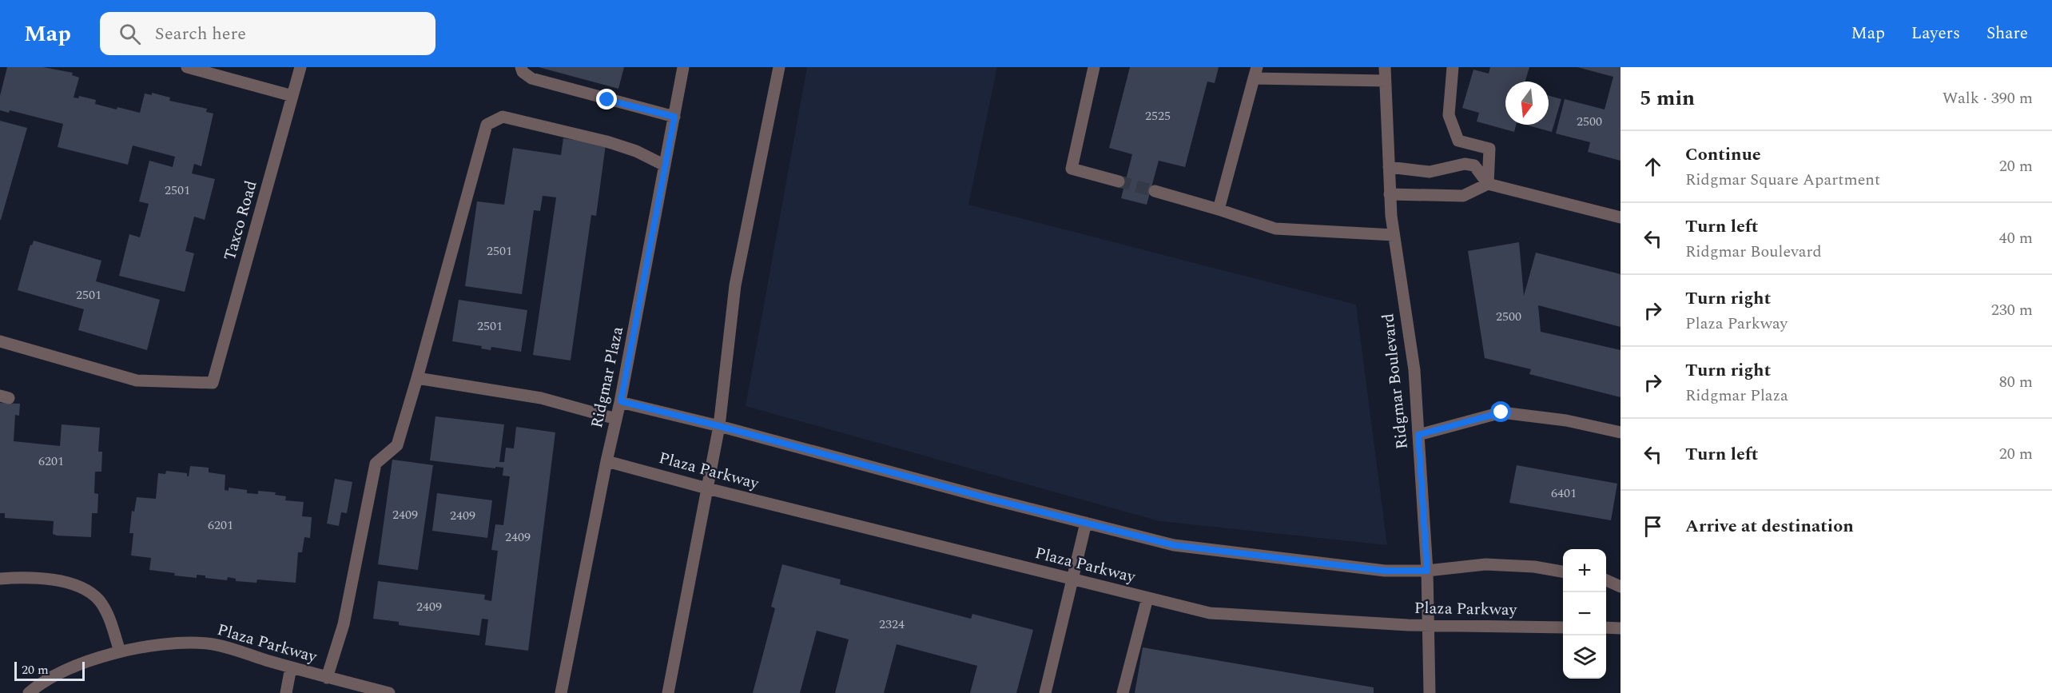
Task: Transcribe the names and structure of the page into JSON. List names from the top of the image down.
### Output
{
  "streets": {
    "street": [
      "Taxco Road",
      "Ridgmar Plaza",
      "Ridgmar Boulevard",
      "Plaza Parkway"
    ]
  },
  "crossings": [
    ["Ridgmar Plaza", "Plaza Parkway"],
    ["Ridgmar Boulevard", "Plaza Parkway"]
  ],
  "house_numbers": [
    "2525",
    "2500",
    "2501",
    "2501",
    "2501",
    "2500",
    "2501",
    "6201",
    "6401",
    "2409",
    "2409",
    "6201",
    "2409",
    "2409",
    "2324"
  ],
  "scale_bar": "20 m",
  "north": "bottom",
  "page": {
    "header": "Map",
    "search": "Search here",
    "nav": ["Map", "Layers", "Share"],
    "heading": ["5 min", "Walk · 390 m"],
    "list": [
      ["Continue", "Ridgmar Square Apartment", "20 m"],
      ["Turn left", "Ridgmar Boulevard", "40 m"],
      ["Turn right", "Plaza Parkway", "230 m"],
      ["Turn right", "Ridgmar Plaza", "80 m"],
      ["Turn left", "20 m"],
      "Arrive at destination"
    ],
    "map_buttons": ["+", "−"],
    "scale": "20 m"
  }
}
